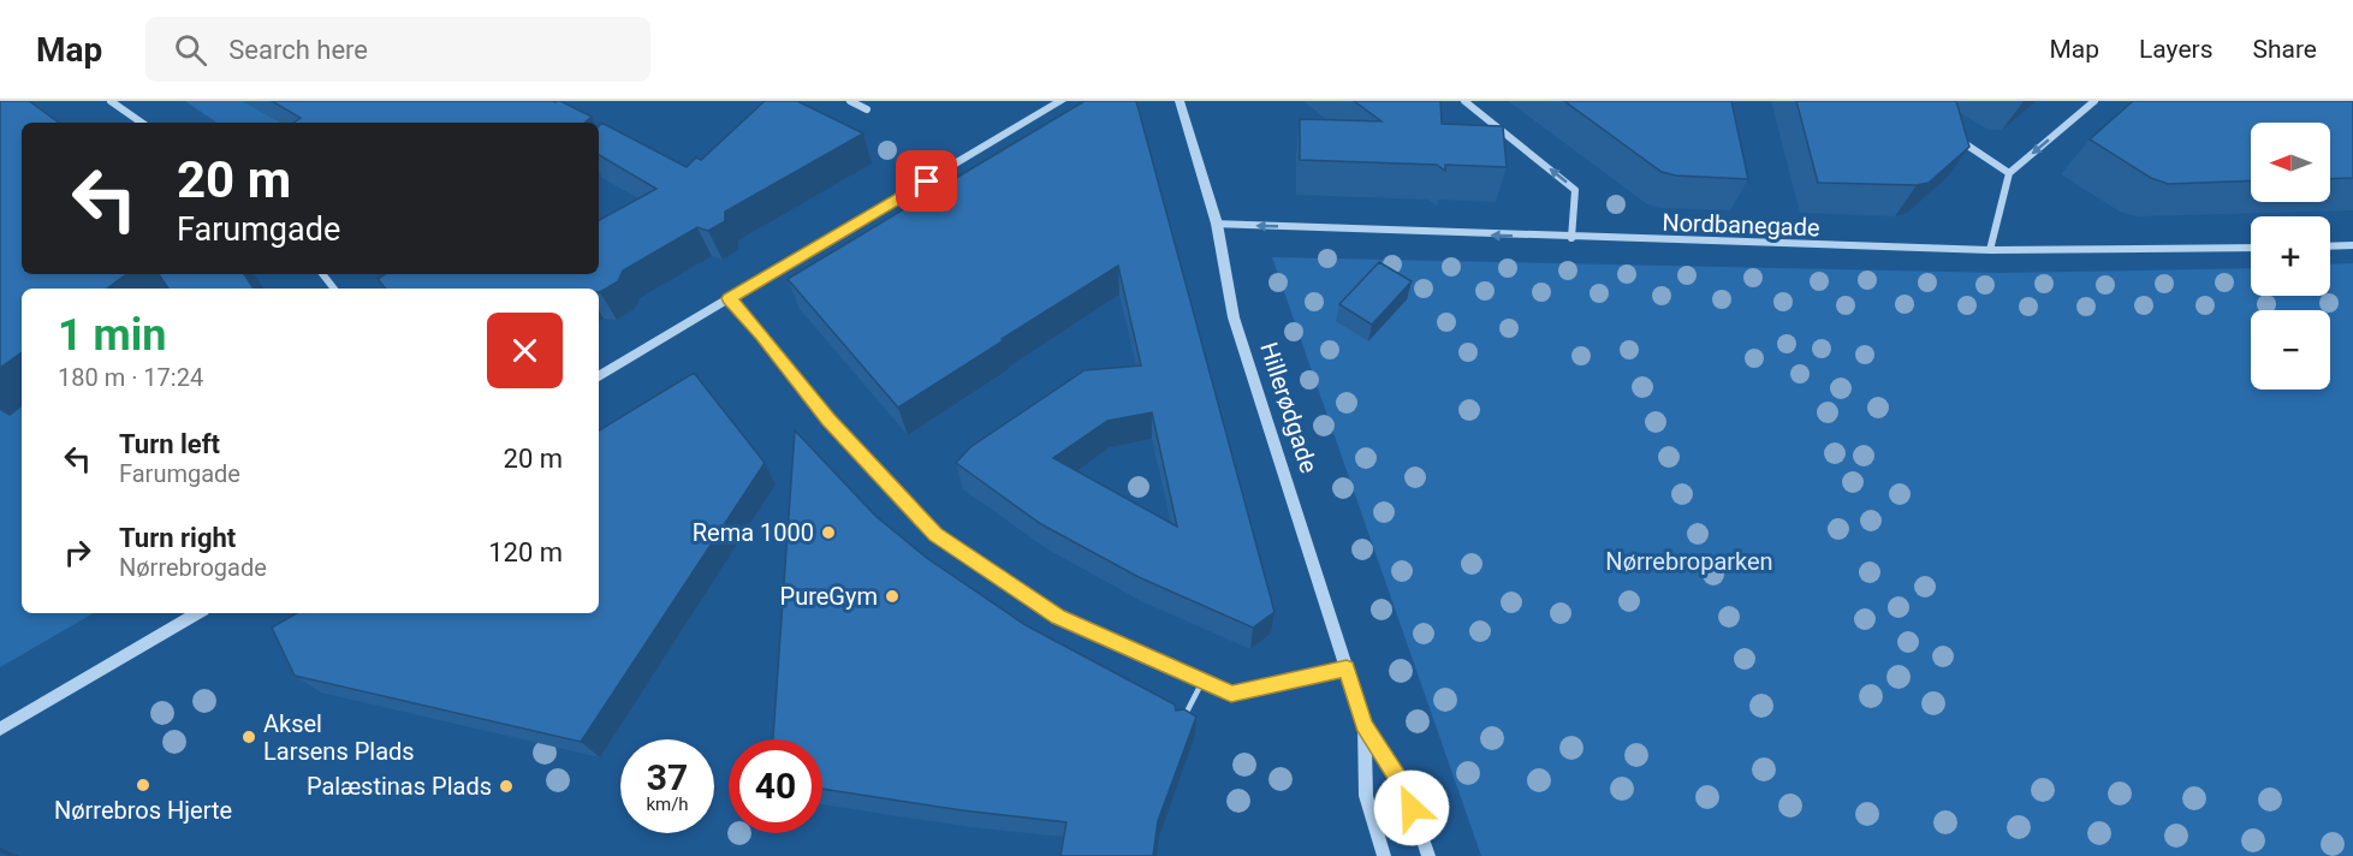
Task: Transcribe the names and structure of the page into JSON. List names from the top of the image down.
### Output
{
  "streets": {
    "street": ["Nordbanegade", "Hillerødgade"]
  },
  "crossings": [
    ["Nordbanegade", "Hillerødgade"]
  ],
  "parks": ["Nørrebroparken"],
  "places": [
    "Rema 1000",
    "PureGym",
    "Aksel Larsens Plads",
    "Nørrebros Hjerte",
    "Palæstinas Plads"
  ],
  "north": "left",
  "page": {
    "header": "Map",
    "search": "Search here",
    "nav": ["Map", "Layers", "Share"],
    "map_buttons": ["+", "−"],
    "turn": ["20 m", "Farumgade"],
    "heading": ["1 min", "180 m · 17:24"],
    "list": [
      {
        "name": "Turn left",
        "note": "Farumgade",
        "value": "20 m"
      },
      {
        "name": "Turn right",
        "note": "Nørrebrogade",
        "value": "120 m"
      }
    ],
    "speed": "37 km/h",
    "limit": "40"
  }
}
